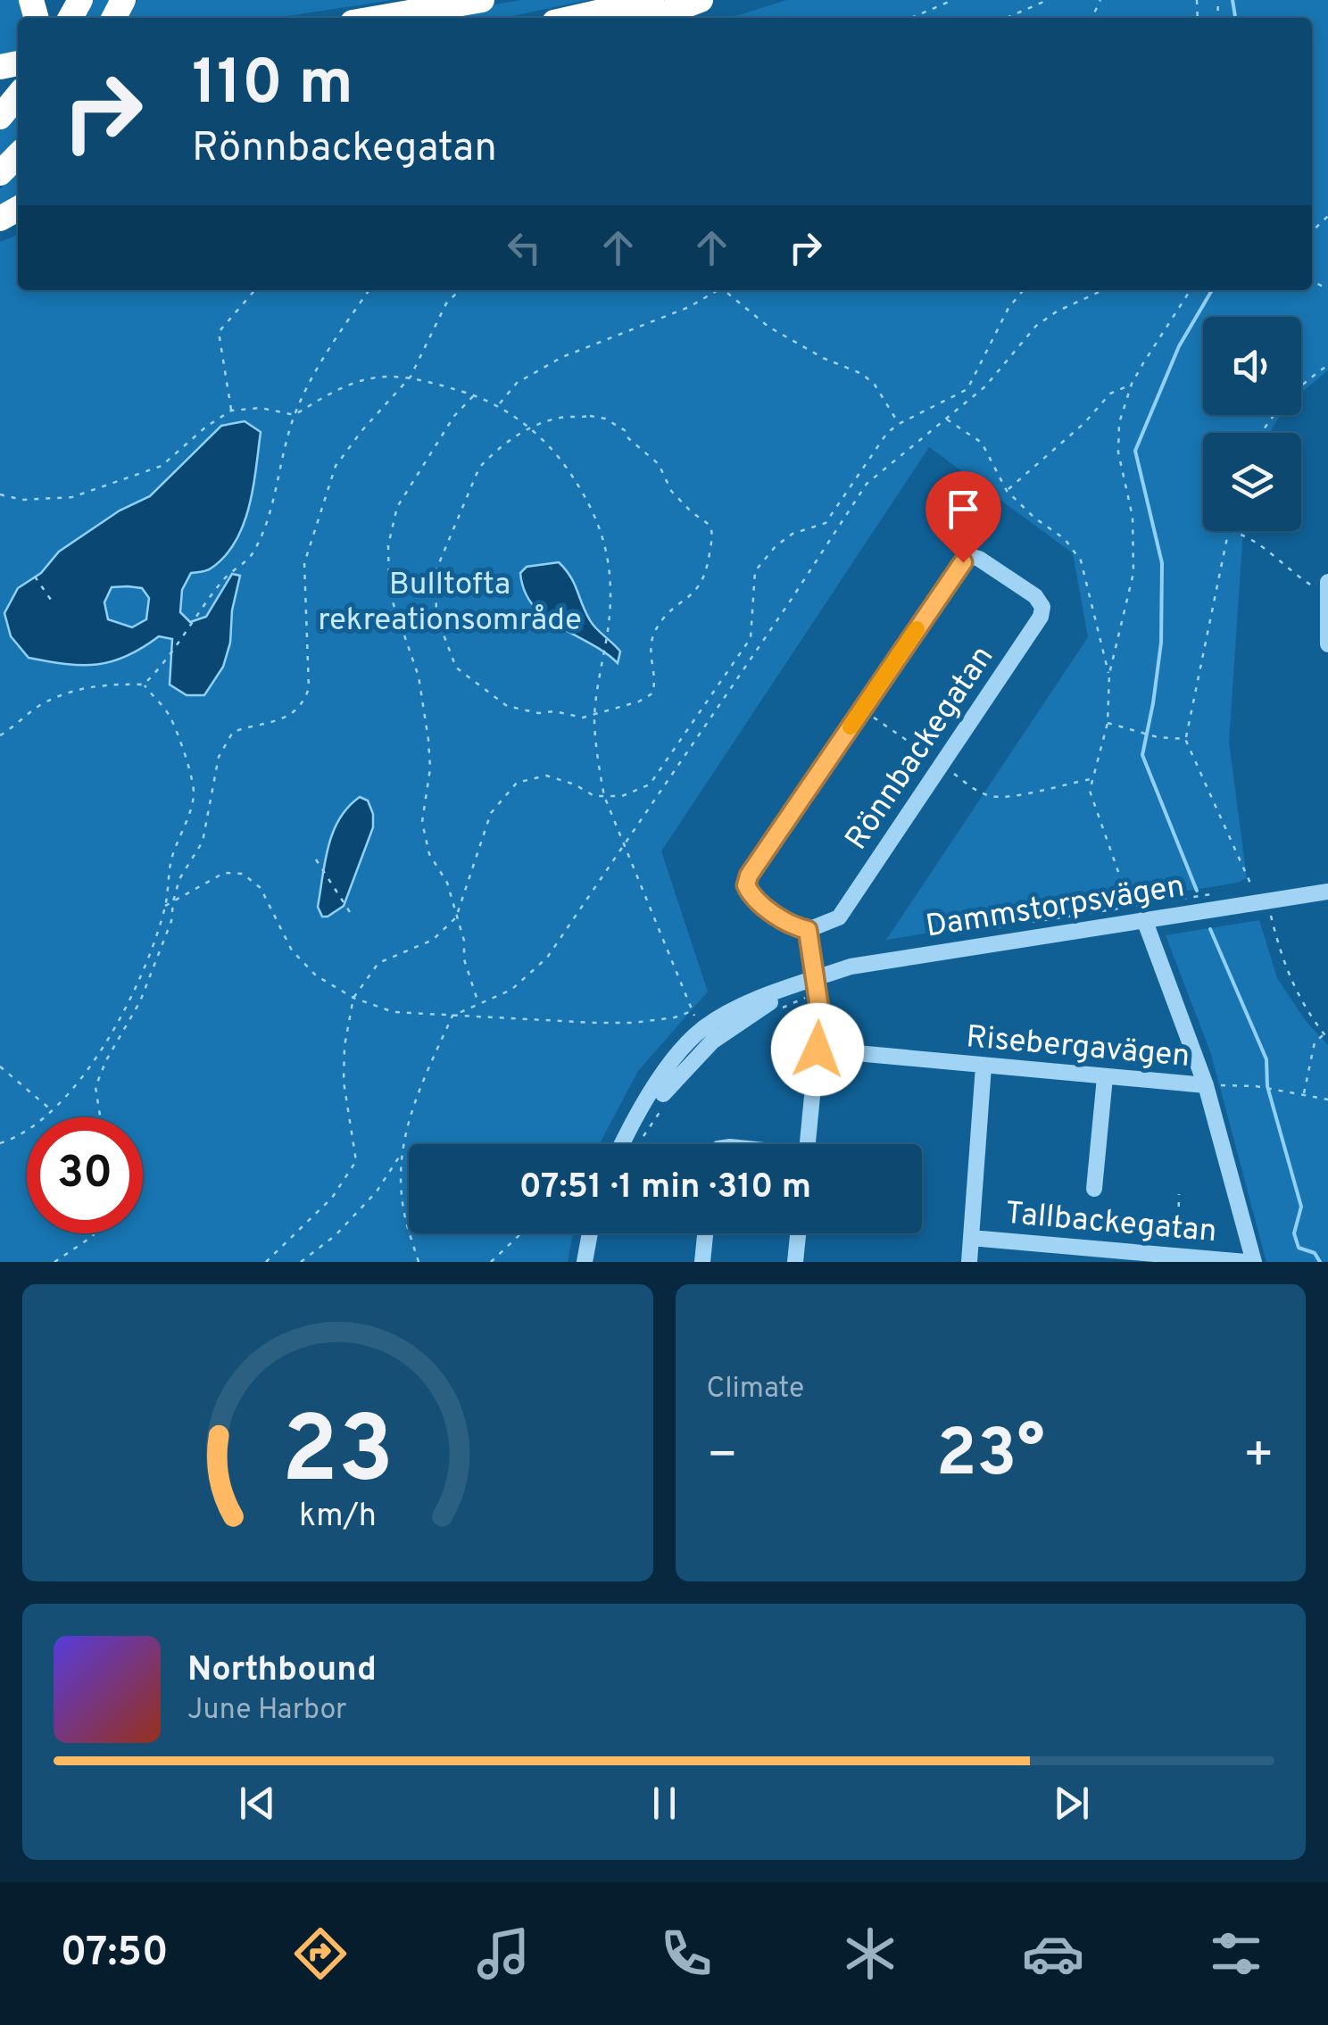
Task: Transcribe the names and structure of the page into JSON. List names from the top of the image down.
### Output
{
  "streets": {
    "street": [
      "Rönnbackegatan",
      "Dammstorpsvägen",
      "Risebergavägen",
      "Tallbackegatan"
    ]
  },
  "parks": ["Bulltofta rekreationsområde"],
  "page": {
    "turn": ["110 m", "Rönnbackegatan"],
    "limit": "30",
    "trip": "07:51 · 1 min · 310 m",
    "tile": "Climate",
    "heat": ["−", "23°", "+"],
    "song": ["Northbound", "June Harbor"],
    "tabs": "07:50",
    "gauge": ["23", "km/h"]
  }
}
